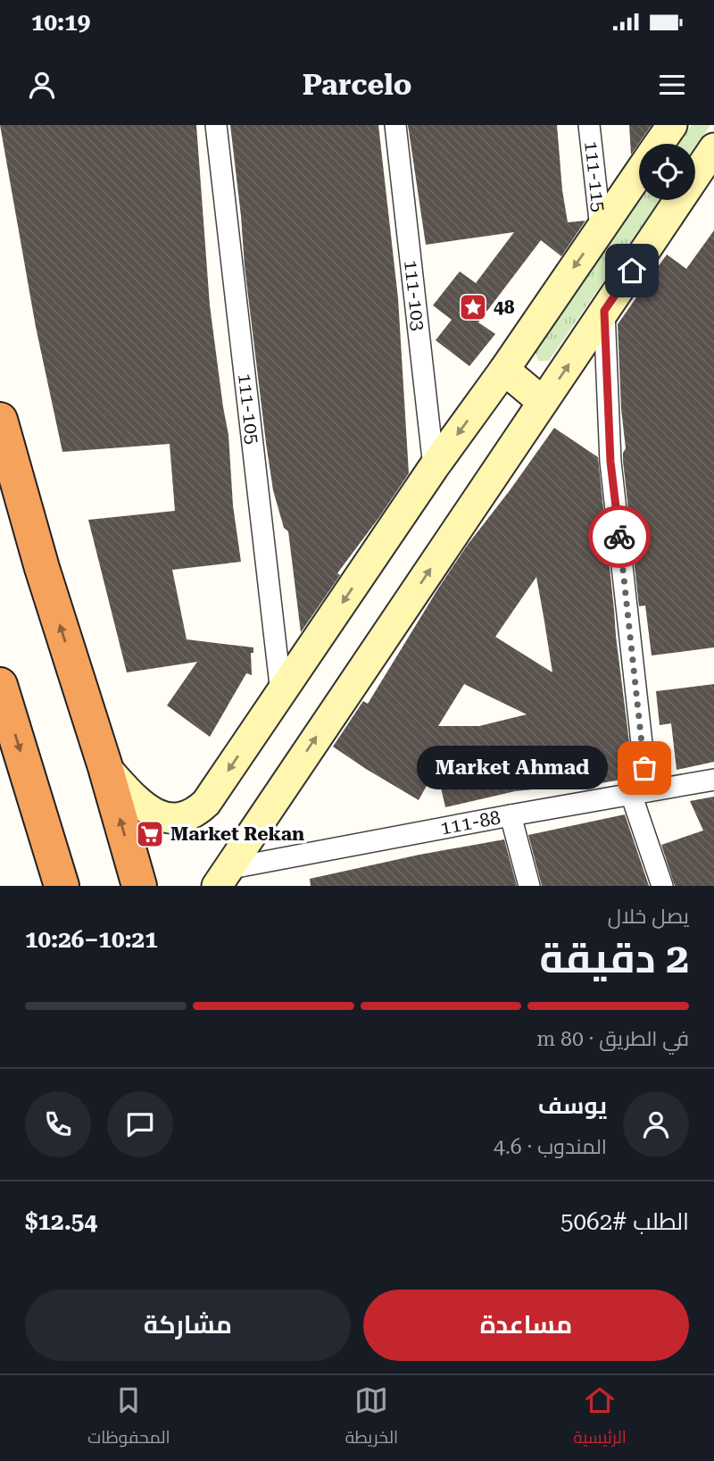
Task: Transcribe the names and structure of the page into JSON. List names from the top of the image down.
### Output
{
  "streets": {
    "street": [
      "111-115",
      "111-103",
      "111-105",
      "111-88"
    ]
  },
  "places": {
    "place": ["48"],
    "other": ["Market Ahmad"],
    "supermarket": ["Market Rekan"]
  },
  "page": {
    "status": "10:19",
    "header": "Parcelo",
    "bubble": "Market Ahmad",
    "heading": ["2 دقيقة", "يصل خلال", "10:21–10:26"],
    "panel": [
      "يوسف",
      "المندوب · 4.6",
      "الطلب #5062",
      "$12.54"
    ],
    "bar": "في الطريق · 80 m",
    "buttons": ["مساعدة", "مشاركة"],
    "tabs": ["الرئيسية", "الخريطة", "المحفوظات"]
  }
}
